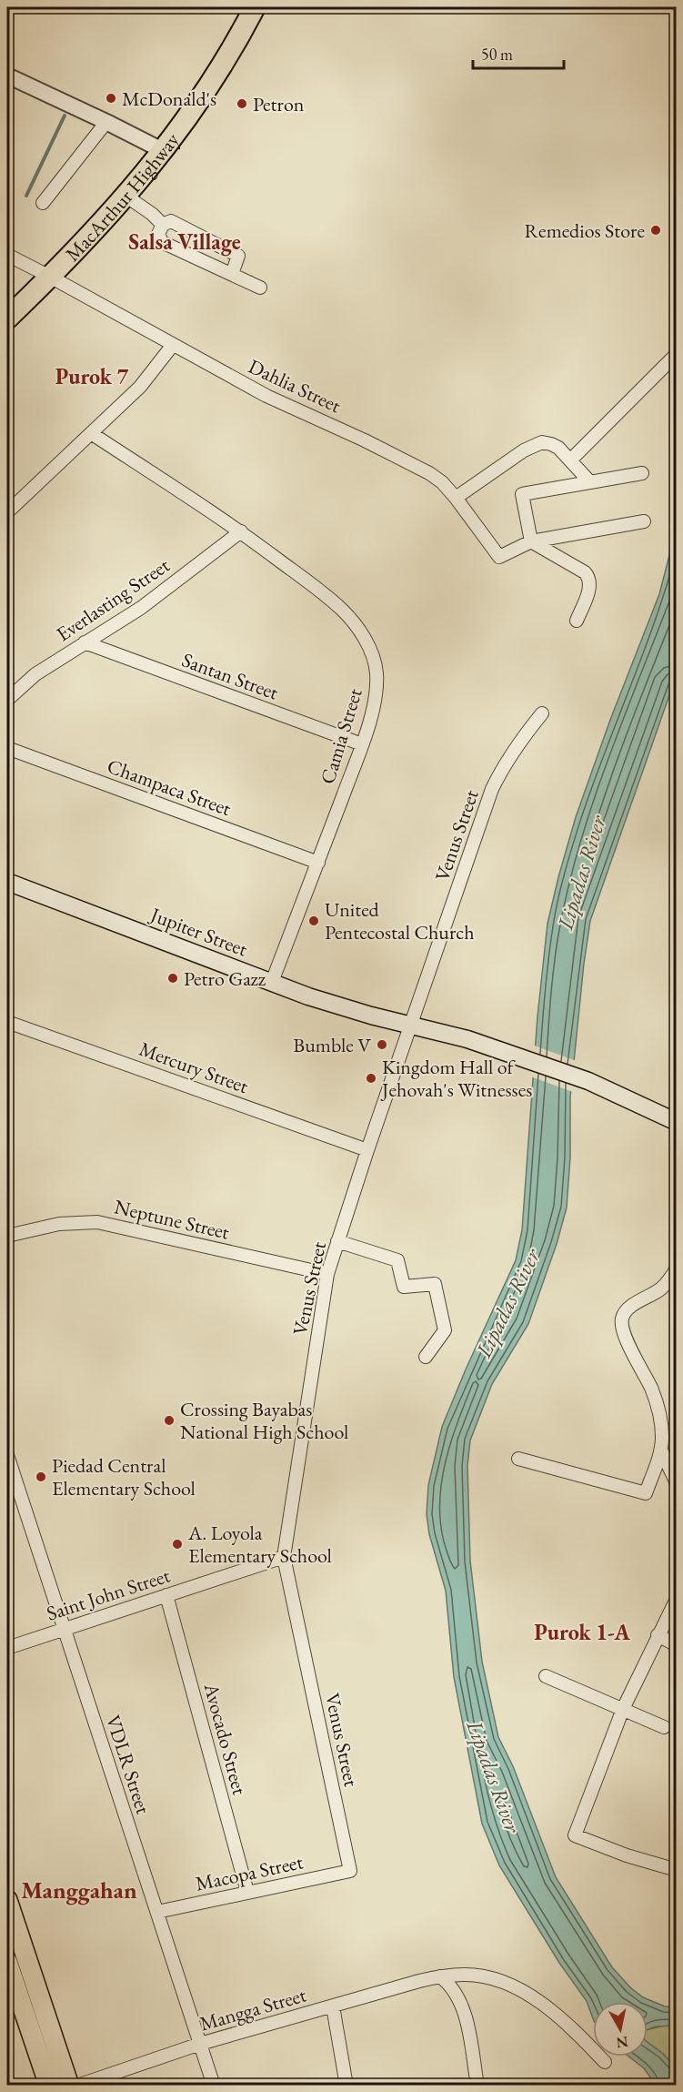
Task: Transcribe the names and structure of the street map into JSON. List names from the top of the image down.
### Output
{
  "streets": {
    "highway": ["MacArthur Highway"],
    "main road": ["Jupiter Street"],
    "street": [
      "Dahlia Street",
      "Everlasting Street",
      "Santan Street",
      "Camia Street",
      "Champaca Street",
      "Venus Street",
      "Mercury Street",
      "Neptune Street",
      "Saint John Street",
      "Avocado Street",
      "VDLR Street",
      "Macopa Street",
      "Mangga Street"
    ]
  },
  "crossings": [
    ["MacArthur Highway", "Dahlia Street"],
    ["Everlasting Street", "Santan Street"],
    ["Everlasting Street", "Camia Street"],
    ["Santan Street", "Camia Street"],
    ["Camia Street", "Champaca Street"],
    ["Camia Street", "Jupiter Street"],
    ["Venus Street", "Jupiter Street"],
    ["Venus Street", "Mercury Street"],
    ["Venus Street", "Neptune Street"],
    ["Venus Street", "Saint John Street"],
    ["Venus Street", "Macopa Street"],
    ["Saint John Street", "Avocado Street"],
    ["Saint John Street", "VDLR Street"],
    ["Avocado Street", "Macopa Street"],
    ["VDLR Street", "Macopa Street"],
    ["VDLR Street", "Mangga Street"]
  ],
  "districts": [
    "Salsa Village",
    "Purok 7",
    "Purok 1-A",
    "Manggahan"
  ],
  "water": ["Lipadas River"],
  "places": [
    "McDonald's",
    "Petron",
    "Remedios Store",
    "United Pentecostal Church",
    "Petro Gazz",
    "Bumble V",
    "Kingdom Hall of Jehovah's Witnesses",
    "Crossing Bayabas National High School",
    "Piedad Central Elementary School",
    "A. Loyola Elementary School"
  ],
  "scale_bar": "50 m",
  "north": "bottom"
}
